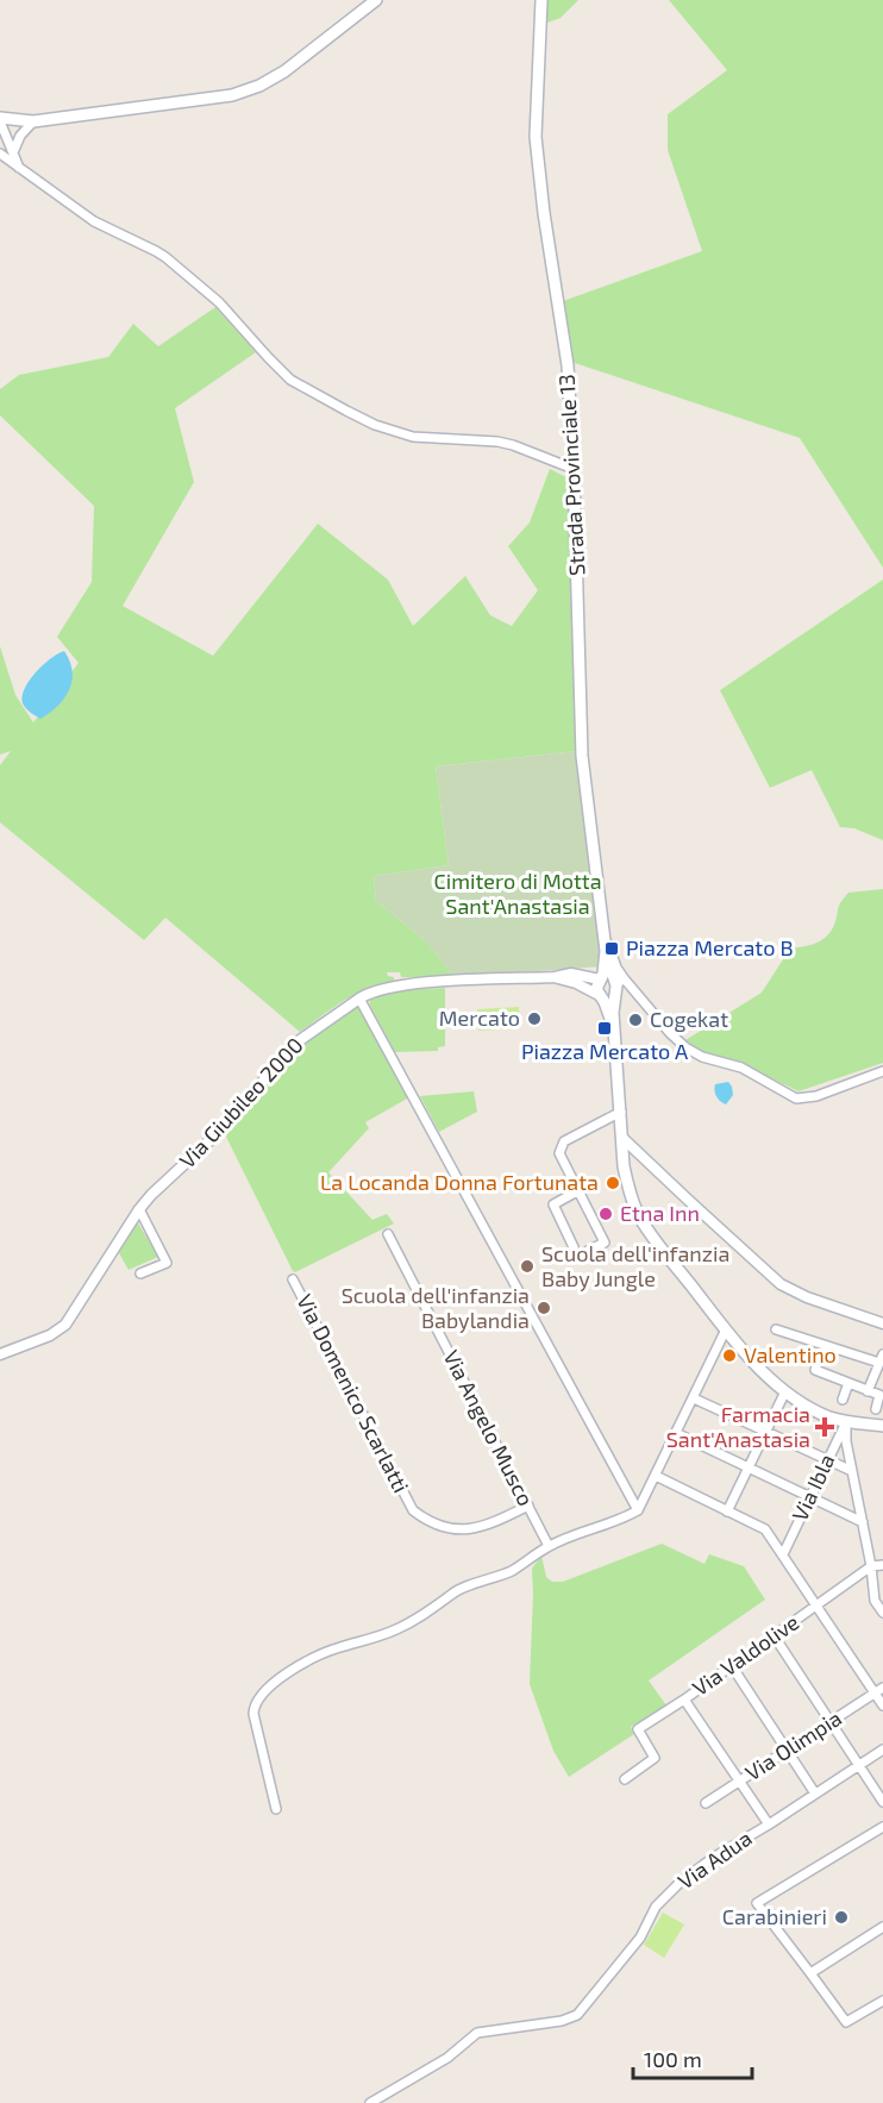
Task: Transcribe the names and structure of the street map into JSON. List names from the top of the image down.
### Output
{
  "streets": {
    "main road": ["Strada Provinciale 13"],
    "street": [
      "Via Giubileo 2000",
      "Via Domenico Scarlatti",
      "Via Angelo Musco",
      "Via Ibla",
      "Via Valdolive",
      "Via Olimpia",
      "Via Adua"
    ]
  },
  "crossings": [
    ["Strada Provinciale 13", "Via Giubileo 2000"],
    ["Via Domenico Scarlatti", "Via Angelo Musco"]
  ],
  "parks": ["Cimitero di Motta Sant'Anastasia"],
  "places": {
    "transit": ["Piazza Mercato B", "Piazza Mercato A"],
    "other": [
      "Mercato",
      "Cogekat",
      "La Locanda Donna Fortunata",
      "Etna Inn",
      "Scuola dell'infanzia Baby Jungle",
      "Scuola dell'infanzia Babylandia",
      "Valentino",
      "Carabinieri"
    ],
    "health": ["Farmacia Sant'Anastasia"]
  },
  "scale_bar": "100 m"
}
